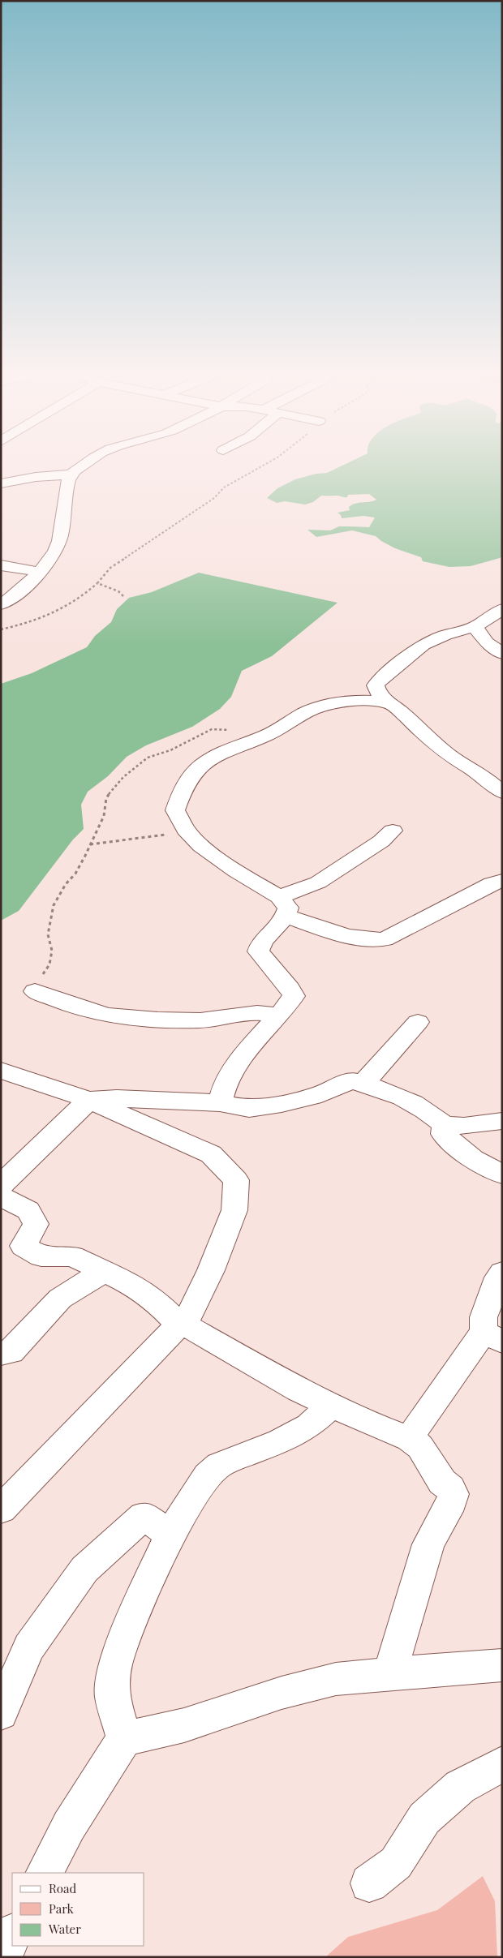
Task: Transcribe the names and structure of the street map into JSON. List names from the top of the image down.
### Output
{
  "legend": ["Road", "Park", "Water"]
}
